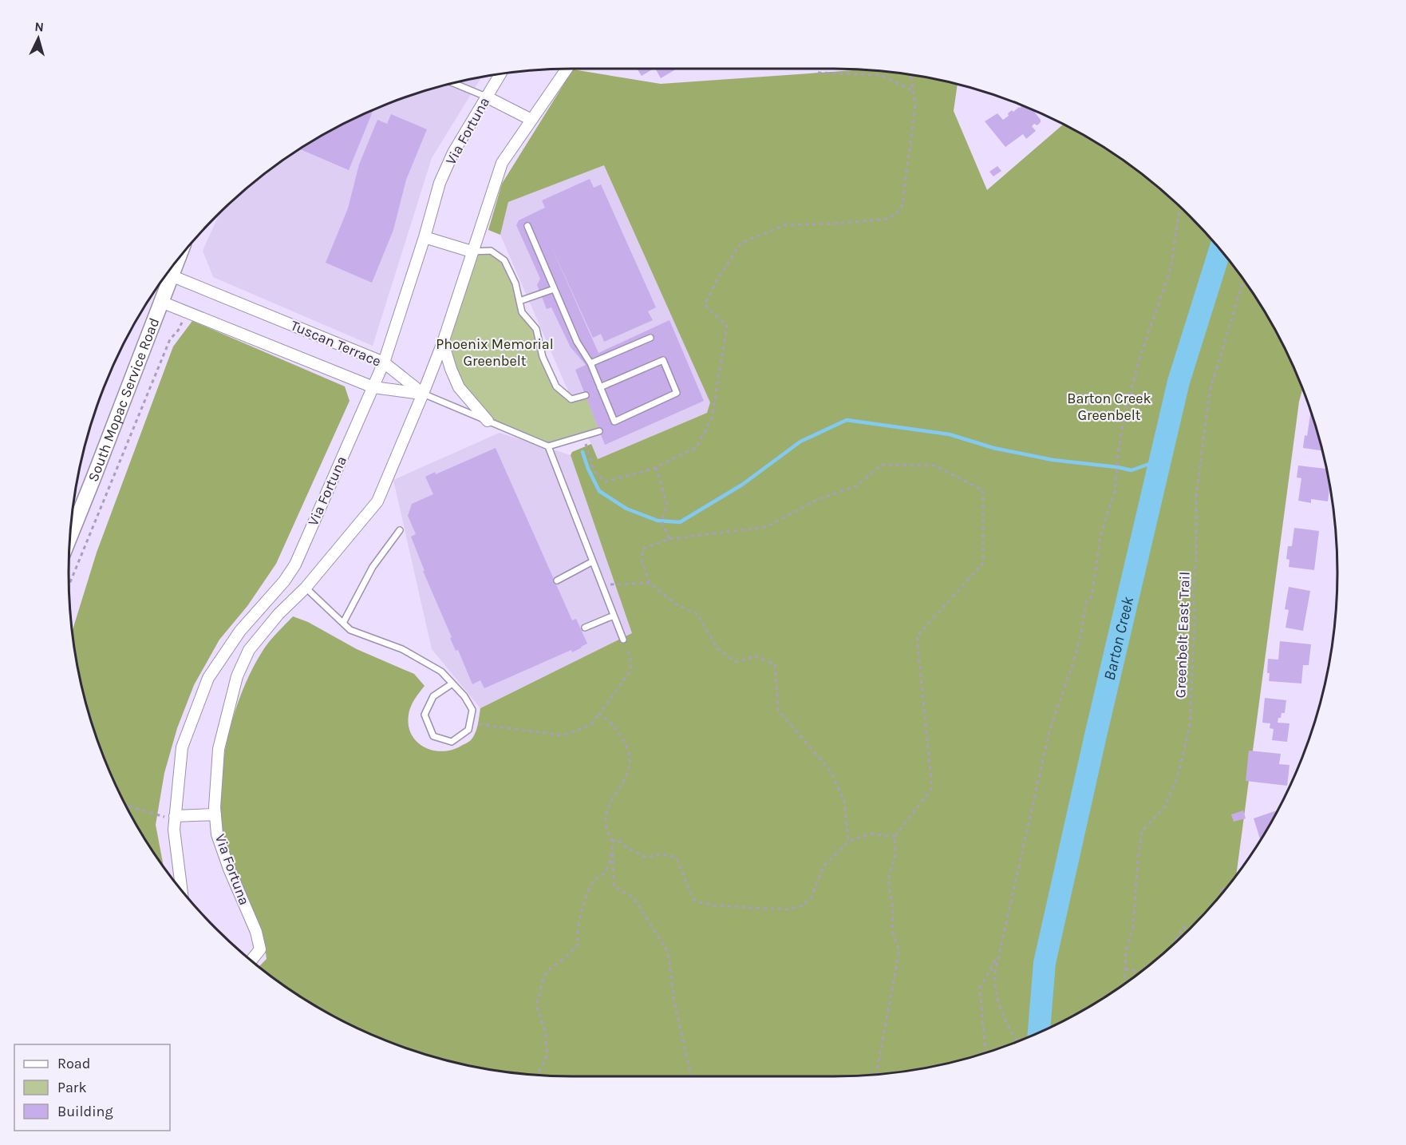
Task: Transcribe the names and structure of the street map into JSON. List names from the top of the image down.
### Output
{
  "streets": {
    "main road": ["South Mopac Service Road"],
    "street": ["Via Fortuna", "Tuscan Terrace"],
    "path": ["Greenbelt East Trail"]
  },
  "crossings": [
    ["Via Fortuna", "Tuscan Terrace"],
    ["Tuscan Terrace", "South Mopac Service Road"]
  ],
  "water": ["Barton Creek"],
  "parks": ["Phoenix Memorial Greenbelt", "Barton Creek Greenbelt"],
  "legend": ["Road", "Park", "Building"],
  "north": "top"
}
